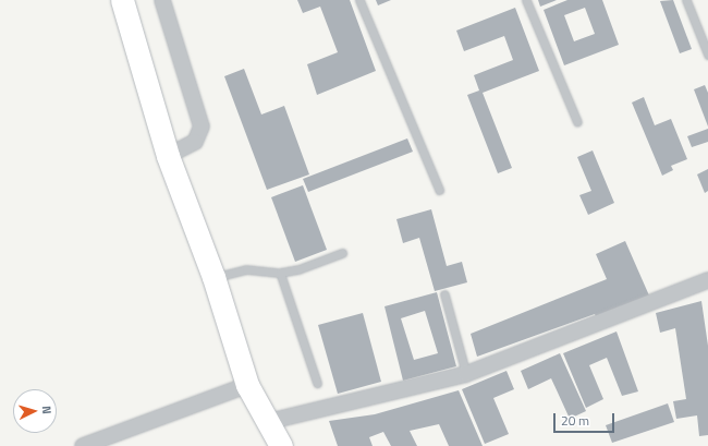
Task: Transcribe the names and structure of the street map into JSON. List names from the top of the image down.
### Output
{
  "scale_bar": "20 m",
  "north": "right"
}
